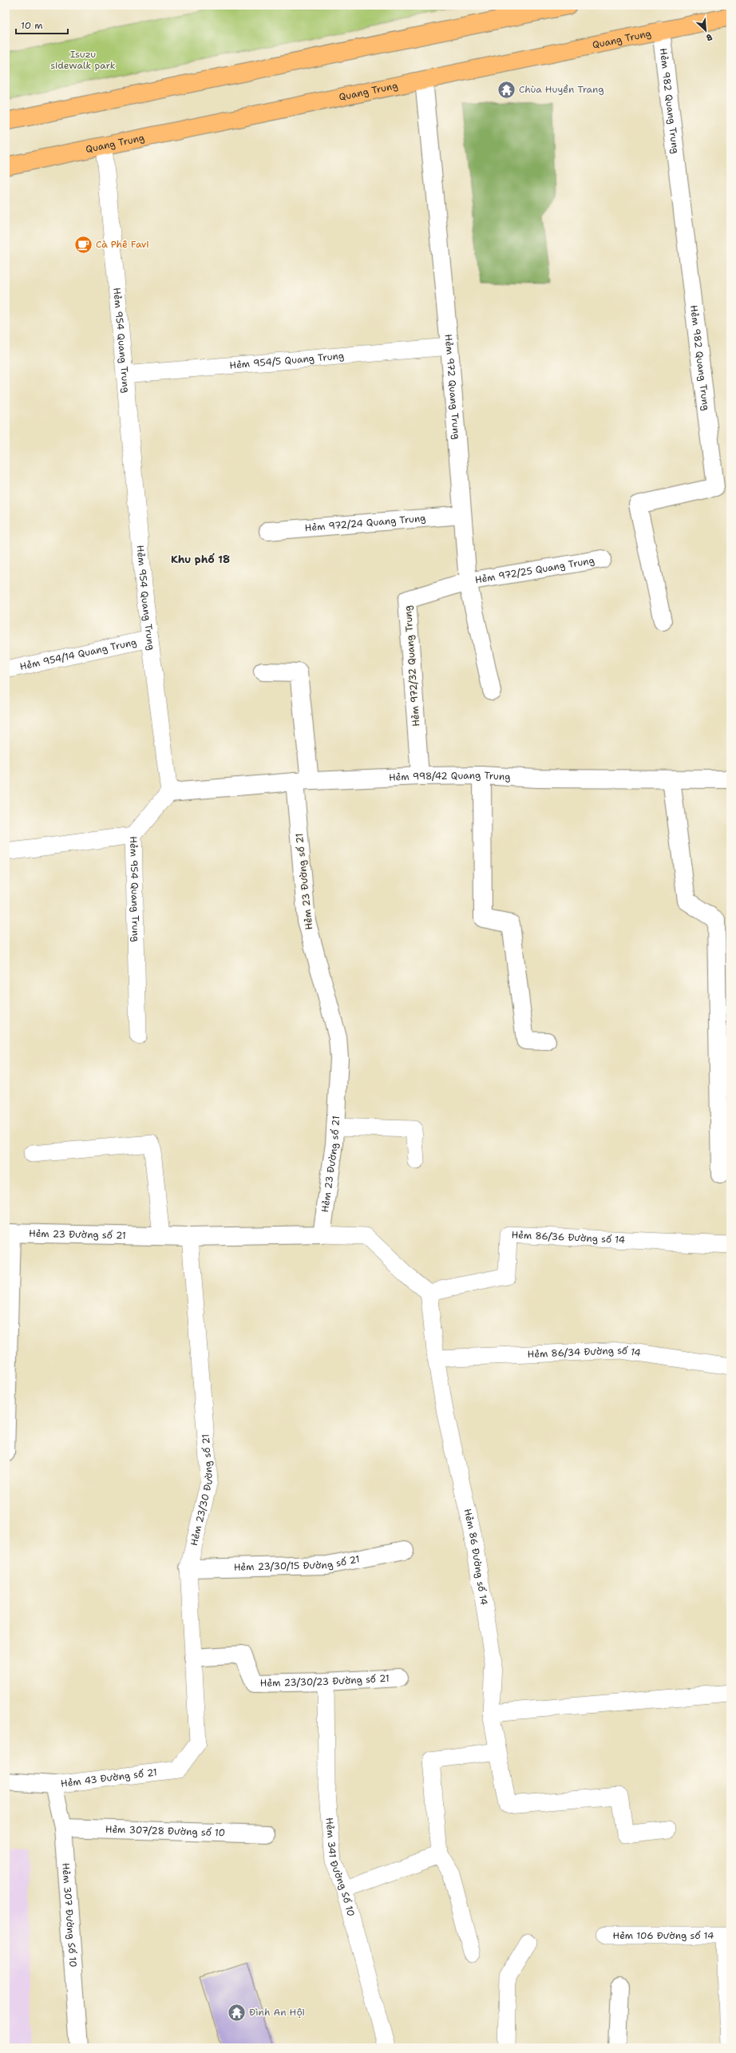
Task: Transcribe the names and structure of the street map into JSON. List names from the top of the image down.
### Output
{
  "streets": {
    "main road": ["Quang Trung"],
    "street": [
      "Hẻm 982 Quang Trung",
      "Hẻm 972 Quang Trung",
      "Hẻm 972/24 Quang Trung",
      "Hẻm 972/25 Quang Trung",
      "Hẻm 972/32 Quang Trung",
      "Hẻm 998/42 Quang Trung",
      "Hẻm 23 Đường số 21",
      "Hẻm 23/30/15 Đường số 21",
      "Hẻm 23/30/23 Đường số 21",
      "Hẻm 43 Đường số 21",
      "Hẻm 307/28 Đường số 10",
      "Hẻm 307 Đường Số 10"
    ],
    "lane": [
      "Hẻm 954 Quang Trung",
      "Hẻm 954/5 Quang Trung",
      "Hẻm 954/14 Quang Trung",
      "Hẻm 86/36 Đường số 14",
      "Hẻm 86/34 Đường số 14",
      "Hẻm 23/30 Đường số 21",
      "Hẻm 86 Đường số 14",
      "Hẻm 341 Đường Số 10",
      "Hẻm 106 Đường số 14"
    ]
  },
  "crossings": [
    ["Quang Trung", "Hẻm 982 Quang Trung"],
    ["Quang Trung", "Hẻm 954 Quang Trung"],
    ["Quang Trung", "Hẻm 972 Quang Trung"],
    ["Hẻm 954 Quang Trung", "Hẻm 954/5 Quang Trung"],
    ["Hẻm 954 Quang Trung", "Hẻm 954/14 Quang Trung"],
    ["Hẻm 954 Quang Trung", "Hẻm 998/42 Quang Trung"],
    ["Hẻm 954/5 Quang Trung", "Hẻm 972 Quang Trung"],
    ["Hẻm 972 Quang Trung", "Hẻm 972/24 Quang Trung"],
    ["Hẻm 972 Quang Trung", "Hẻm 972/25 Quang Trung"],
    ["Hẻm 972 Quang Trung", "Hẻm 972/32 Quang Trung"],
    ["Hẻm 972/25 Quang Trung", "Hẻm 972/32 Quang Trung"],
    ["Hẻm 972/32 Quang Trung", "Hẻm 998/42 Quang Trung"],
    ["Hẻm 998/42 Quang Trung", "Hẻm 23 Đường số 21"],
    ["Hẻm 23 Đường số 21", "Hẻm 23/30 Đường số 21"],
    ["Hẻm 86/36 Đường số 14", "Hẻm 86 Đường số 14"],
    ["Hẻm 86/34 Đường số 14", "Hẻm 86 Đường số 14"],
    ["Hẻm 23/30 Đường số 21", "Hẻm 23/30/15 Đường số 21"],
    ["Hẻm 23/30 Đường số 21", "Hẻm 23/30/23 Đường số 21"],
    ["Hẻm 23/30 Đường số 21", "Hẻm 43 Đường số 21"],
    ["Hẻm 23/30/23 Đường số 21", "Hẻm 341 Đường Số 10"],
    ["Hẻm 43 Đường số 21", "Hẻm 307 Đường Số 10"],
    ["Hẻm 307/28 Đường số 10", "Hẻm 307 Đường Số 10"]
  ],
  "districts": ["Khu phố 18"],
  "parks": ["Isuzu sidewalk park"],
  "places": {
    "temple": ["Chùa Huyền Trang", "Đình An Hội"],
    "cafe": ["Cà Phê Favi"]
  },
  "scale_bar": "10 m",
  "north": "bottom right"
}
